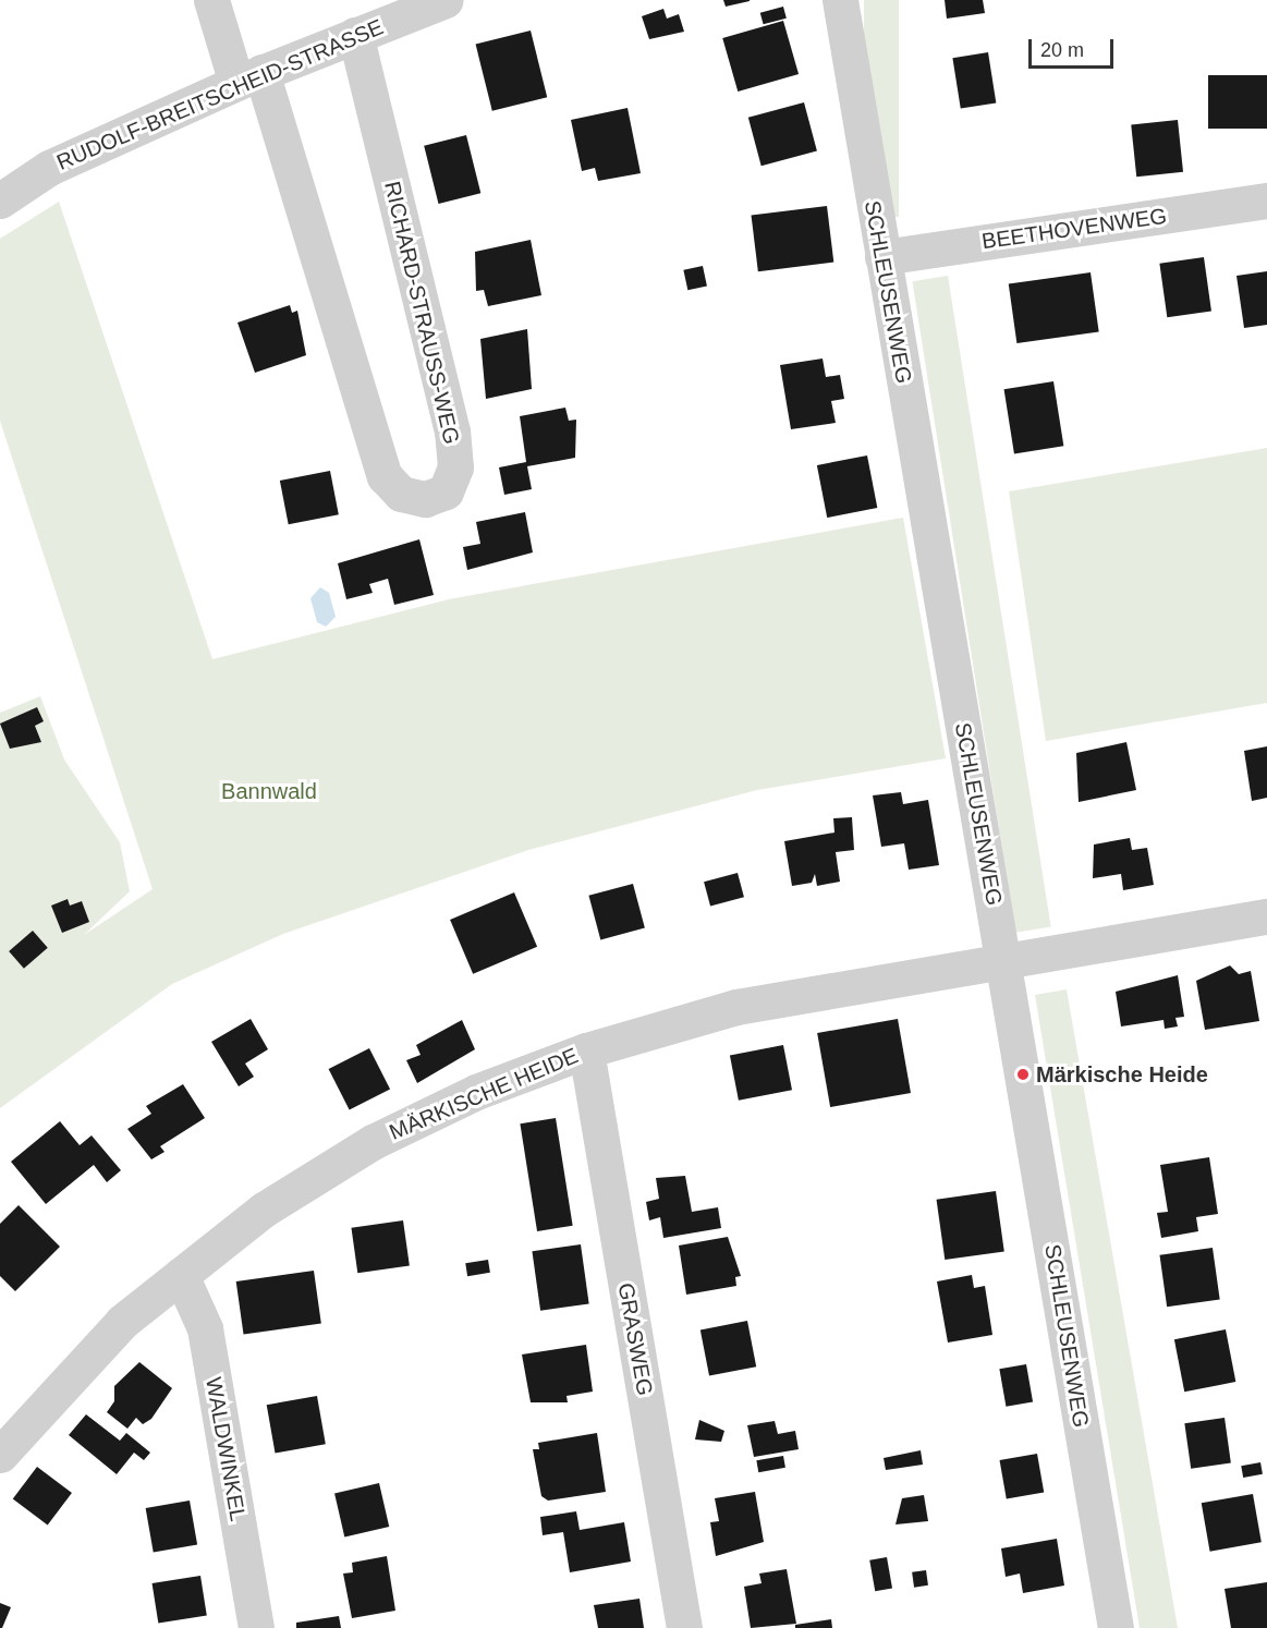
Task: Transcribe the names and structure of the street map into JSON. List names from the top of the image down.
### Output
{
  "streets": {
    "street": [
      "RUDOLF-BREITSCHEID-STRASSE",
      "BEETHOVENWEG",
      "SCHLEUSENWEG",
      "RICHARD-STRAUSS-WEG",
      "MÄRKISCHE HEIDE",
      "GRASWEG",
      "WALDWINKEL"
    ]
  },
  "crossings": [
    ["RUDOLF-BREITSCHEID-STRASSE", "RICHARD-STRAUSS-WEG"],
    ["BEETHOVENWEG", "SCHLEUSENWEG"],
    ["SCHLEUSENWEG", "MÄRKISCHE HEIDE"],
    ["MÄRKISCHE HEIDE", "GRASWEG"],
    ["MÄRKISCHE HEIDE", "WALDWINKEL"]
  ],
  "parks": ["Bannwald"],
  "places": ["Märkische Heide"],
  "scale_bar": "20 m"
}
